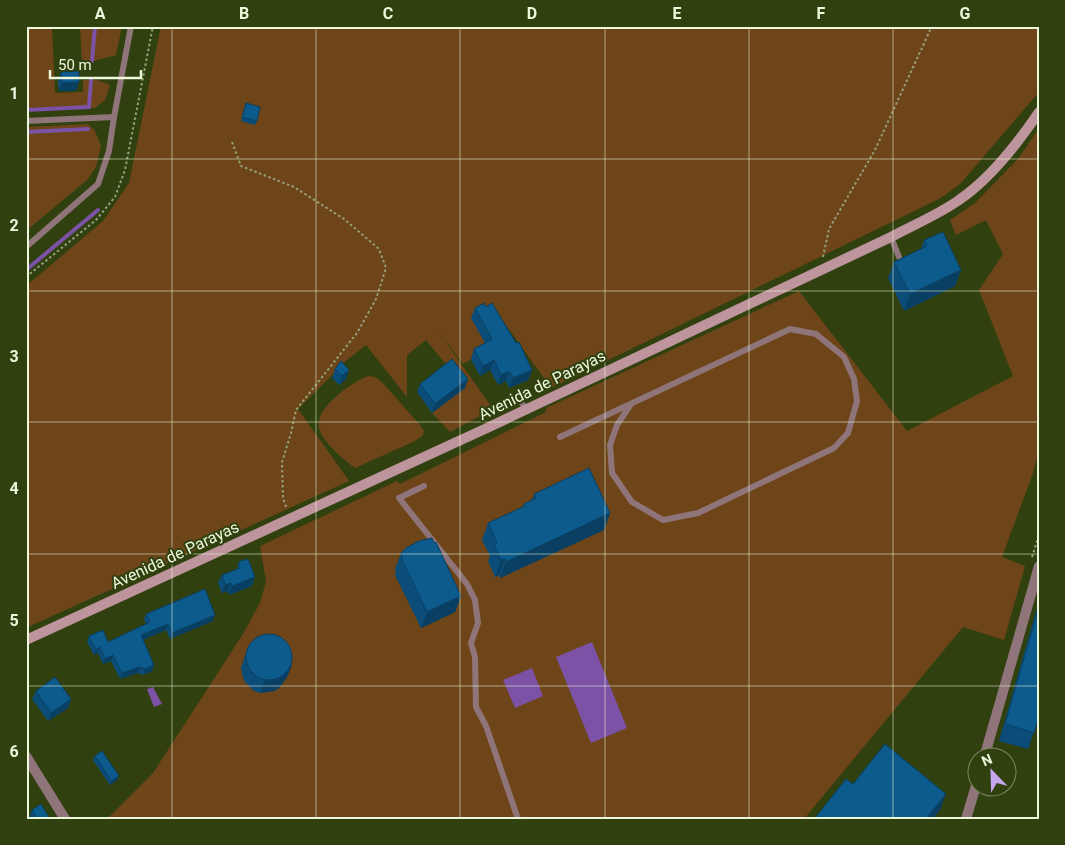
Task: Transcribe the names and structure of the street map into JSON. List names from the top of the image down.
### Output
{
  "streets": {
    "street": ["Avenida de Parayas"]
  },
  "scale_bar": "50 m",
  "north": "top left",
  "grid": {
    "columns": [
      "A",
      "B",
      "C",
      "D",
      "E",
      "F",
      "G"
    ],
    "rows": [
      "1",
      "2",
      "3",
      "4",
      "5",
      "6"
    ]
  }
}
